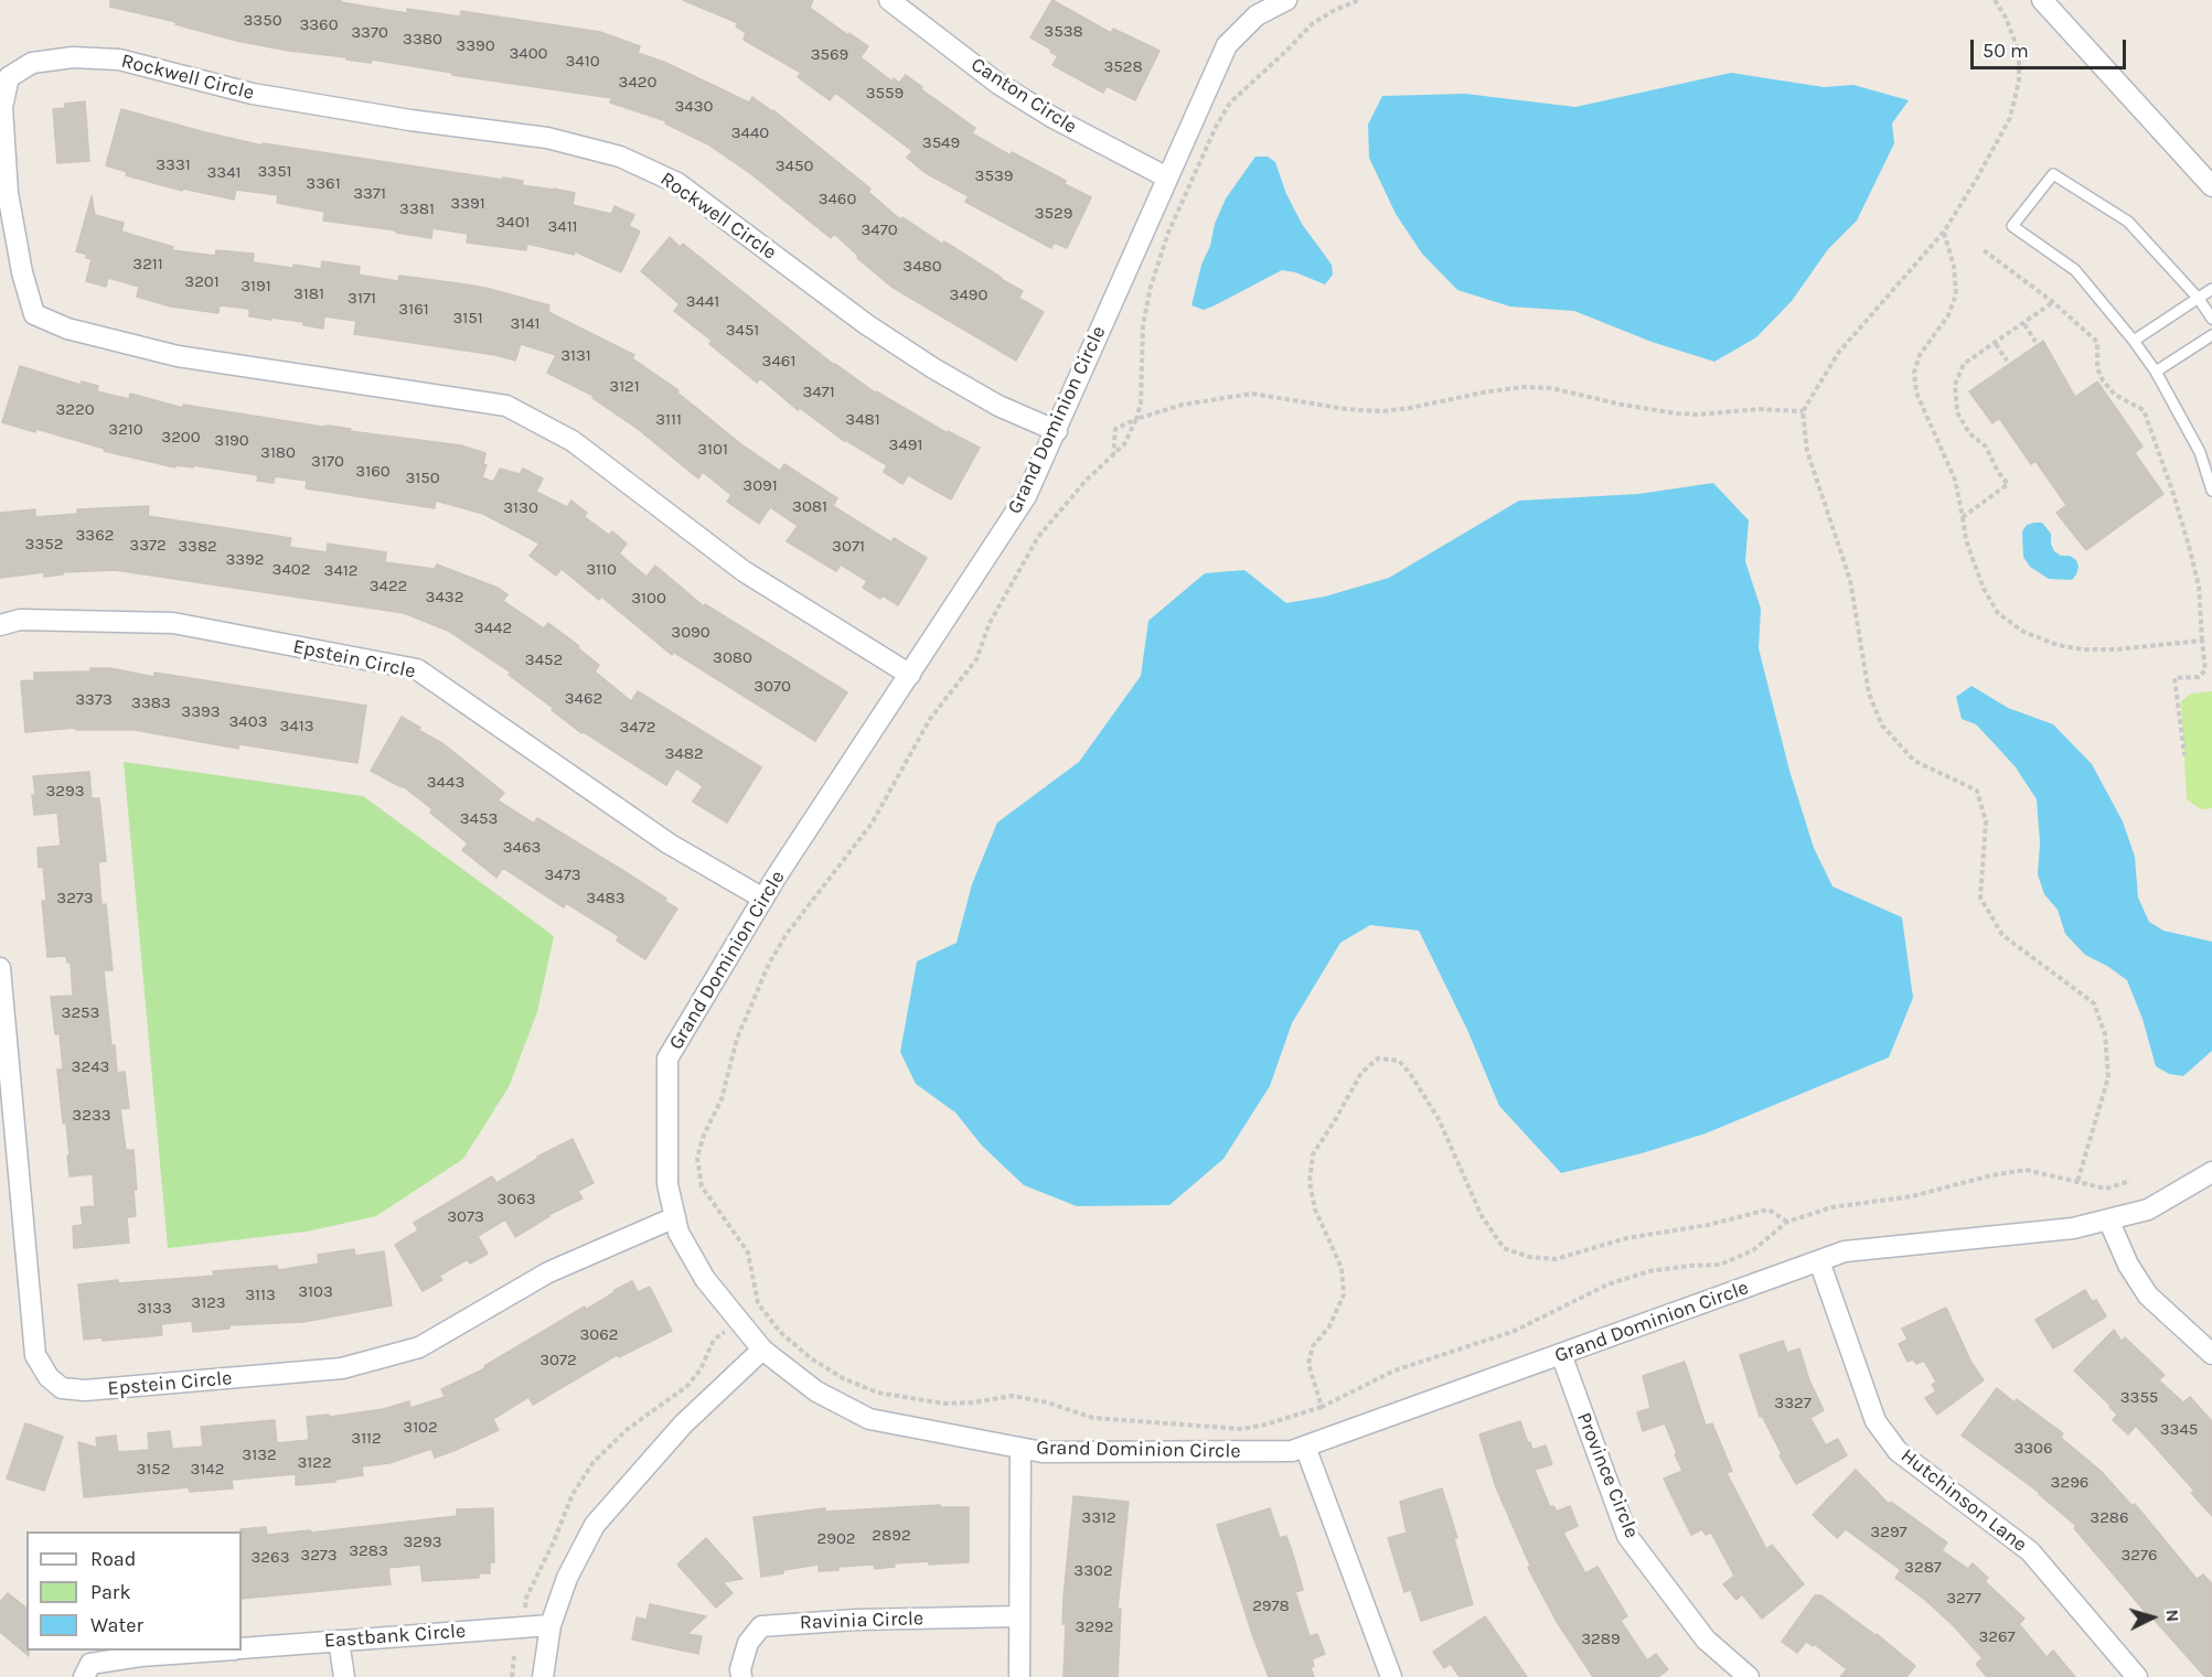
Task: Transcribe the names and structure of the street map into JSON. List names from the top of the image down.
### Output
{
  "streets": {
    "street": [
      "Rockwell Circle",
      "Canton Circle",
      "Grand Dominion Circle",
      "Epstein Circle",
      "Province Circle",
      "Hutchinson Lane",
      "Ravinia Circle",
      "Eastbank Circle"
    ]
  },
  "crossings": [
    ["Rockwell Circle", "Grand Dominion Circle"],
    ["Canton Circle", "Grand Dominion Circle"],
    ["Grand Dominion Circle", "Epstein Circle"],
    ["Grand Dominion Circle", "Province Circle"],
    ["Grand Dominion Circle", "Hutchinson Lane"]
  ],
  "house_numbers": [
    "3350",
    "3360",
    "3538",
    "3370",
    "3380",
    "3390",
    "3400",
    "3569",
    "3410",
    "3528",
    "3420",
    "3559",
    "3430",
    "3440",
    "3549",
    "3331",
    "3450",
    "3351",
    "3341",
    "3539",
    "3361",
    "3371",
    "3460",
    "3391",
    "3381",
    "3529",
    "3401",
    "3411",
    "3470",
    "3211",
    "3480",
    "3201",
    "3191",
    "3181",
    "3490",
    "3171",
    "3441",
    "3161",
    "3151",
    "3141",
    "3451",
    "3131",
    "3461",
    "3121",
    "3471",
    "3220",
    "3111",
    "3481",
    "3210",
    "3200",
    "3190",
    "3491",
    "3101",
    "3180",
    "3170",
    "3160",
    "3150",
    "3091",
    "3081",
    "3130",
    "3362",
    "3352",
    "3372",
    "3382",
    "3071",
    "3392",
    "3402",
    "3110",
    "3412",
    "3422",
    "3432",
    "3100",
    "3442",
    "3090",
    "3080",
    "3452",
    "3070",
    "3462",
    "3373",
    "3383",
    "3393",
    "3403",
    "3413",
    "3472",
    "3482",
    "3443",
    "3293",
    "3453",
    "3463",
    "3473",
    "3273",
    "3483",
    "3253",
    "3243",
    "3233",
    "3063",
    "3073",
    "3103",
    "3113",
    "3123",
    "3133",
    "3062",
    "3072",
    "3355",
    "3327",
    "3102",
    "3345",
    "3112",
    "3306",
    "3132",
    "3122",
    "3152",
    "3142",
    "3296",
    "3312",
    "3286",
    "3297",
    "2892",
    "2902",
    "3293",
    "3283",
    "3273",
    "3276",
    "3263",
    "3287",
    "3302",
    "3277",
    "2978",
    "3292",
    "3267",
    "3289"
  ],
  "legend": ["Road", "Park", "Water"],
  "scale_bar": "50 m",
  "north": "right"
}
